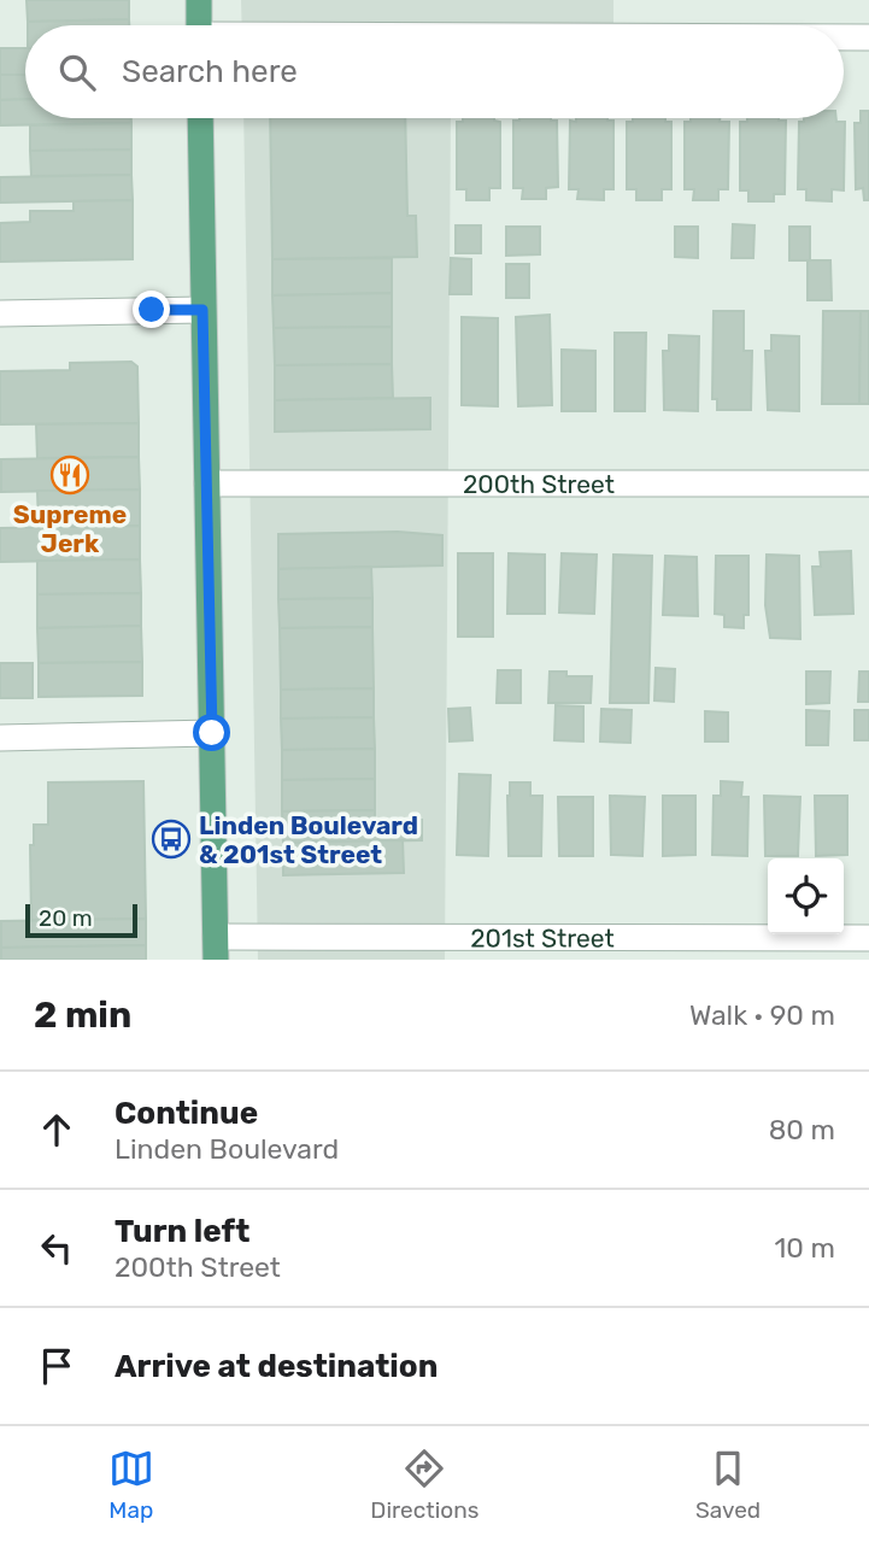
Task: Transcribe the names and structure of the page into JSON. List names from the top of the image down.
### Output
{
  "streets": {
    "street": ["200th Street", "201st Street"]
  },
  "places": {
    "restaurant": ["Supreme Jerk"],
    "bus stop": ["Linden Boulevard & 201st Street"]
  },
  "scale_bar": "20 m",
  "page": {
    "search": "Search here",
    "scale": "20 m",
    "heading": ["2 min", "Walk · 90 m"],
    "list": [
      ["Continue", "Linden Boulevard", "80 m"],
      ["Turn left", "200th Street", "10 m"],
      "Arrive at destination"
    ],
    "nav": ["Map", "Directions", "Saved"]
  }
}
